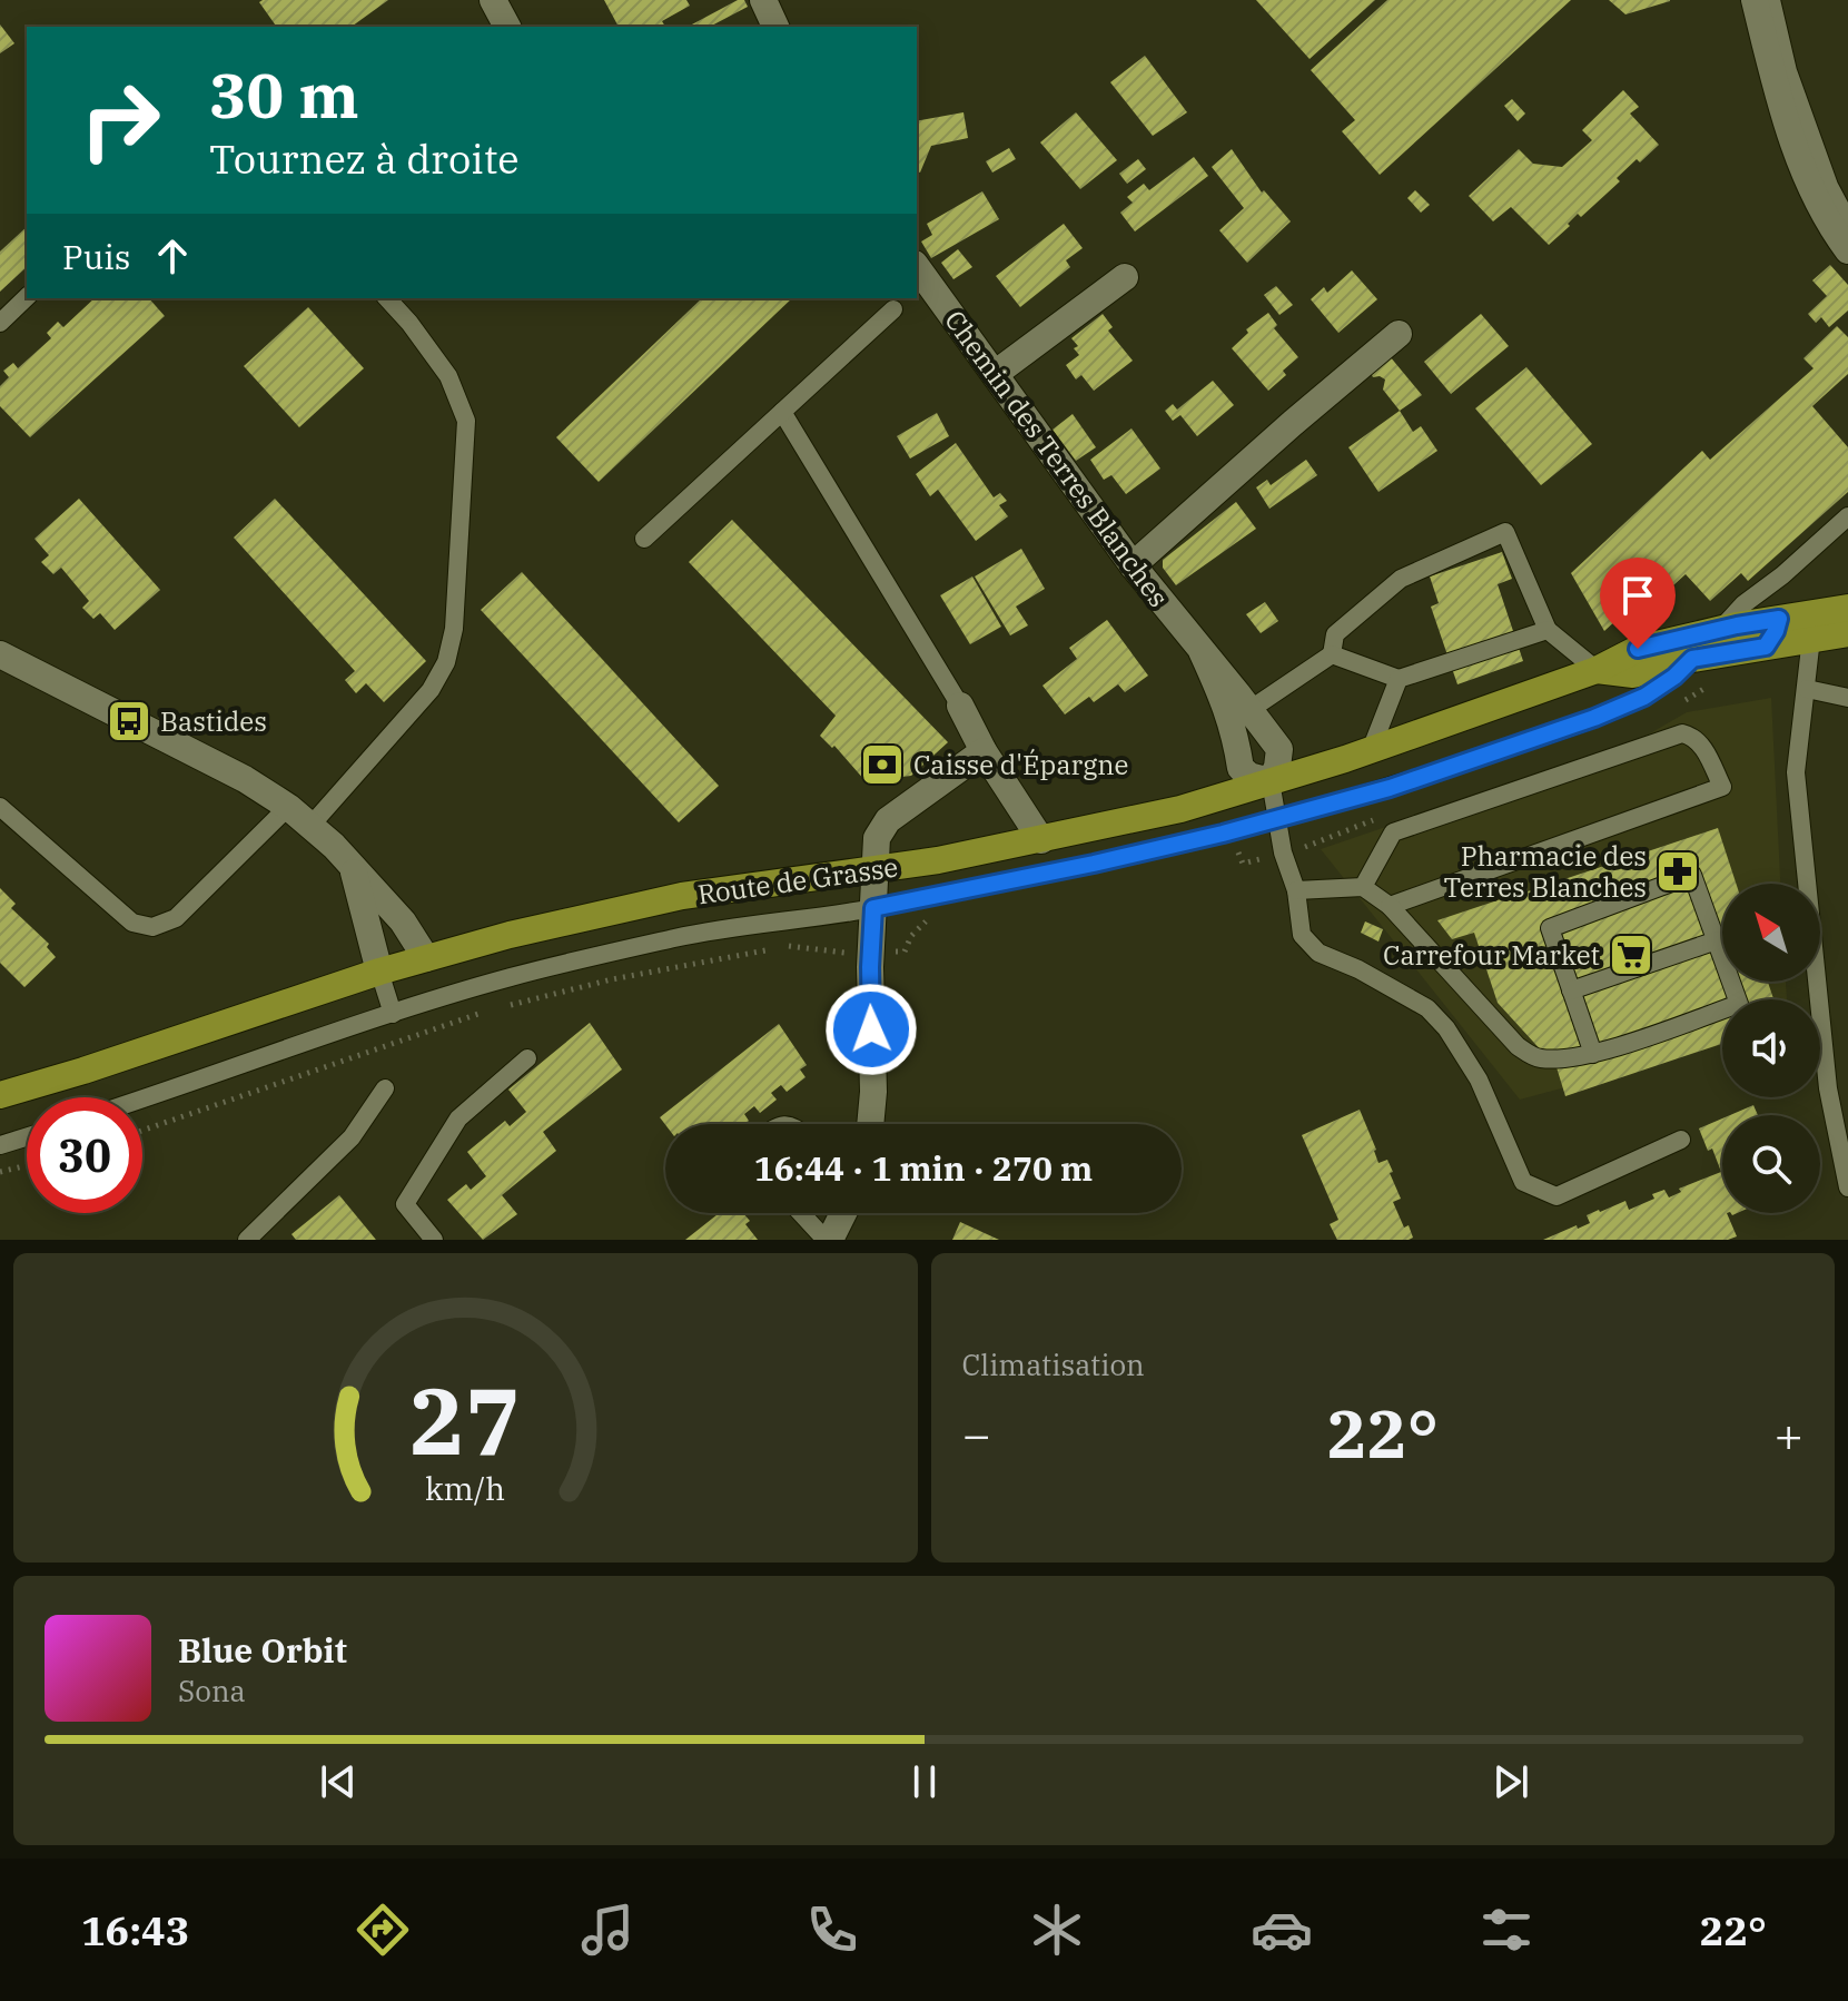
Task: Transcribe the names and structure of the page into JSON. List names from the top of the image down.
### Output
{
  "streets": {
    "main road": ["Route de Grasse"],
    "street": ["Chemin des Terres Blanches"]
  },
  "crossings": [
    ["Chemin des Terres Blanches", "Route de Grasse"]
  ],
  "places": {
    "bus stop": ["Bastides"],
    "bank": ["Caisse d'Épargne"],
    "pharmacy": ["Pharmacie des Terres Blanches"],
    "supermarket": ["Carrefour Market"]
  },
  "north": "top left",
  "page": {
    "turn": ["30 m", "Tournez à droite"],
    "then": "Puis",
    "limit": "30",
    "trip": "16:44 · 1 min · 270 m",
    "tile": "Climatisation",
    "heat": ["−", "22°", "+"],
    "song": ["Blue Orbit", "Sona"],
    "tabs": ["16:43", "22°"],
    "gauge": ["27", "km/h"]
  }
}
